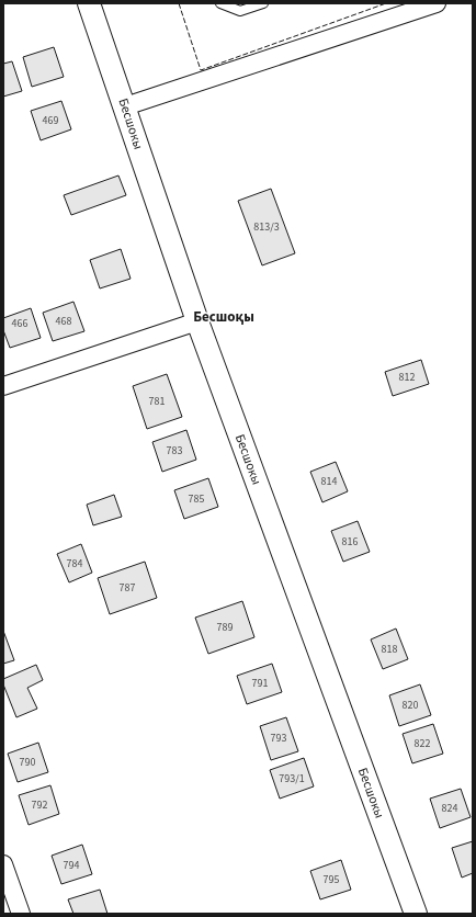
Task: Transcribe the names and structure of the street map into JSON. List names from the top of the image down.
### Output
{
  "streets": {
    "street": ["Бесшокы"]
  },
  "districts": ["Бесшоқы"],
  "house_numbers": [
    "469",
    "813/3",
    "468",
    "466",
    "812",
    "781",
    "783",
    "814",
    "785",
    "816",
    "784",
    "787",
    "789",
    "818",
    "791",
    "820",
    "793",
    "822",
    "790",
    "793/1",
    "792",
    "824",
    "794",
    "795"
  ]
}
